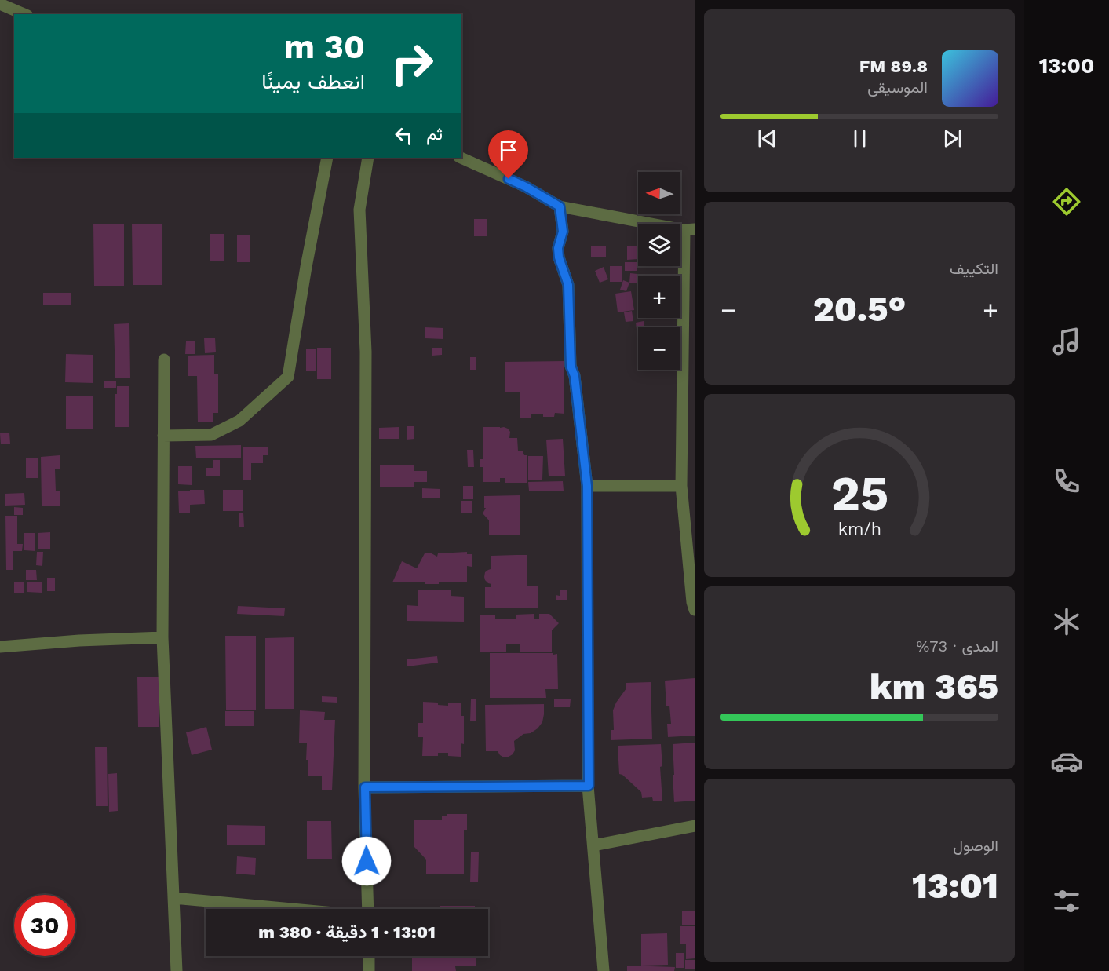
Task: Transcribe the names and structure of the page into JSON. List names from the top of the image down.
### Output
{
  "north": "left",
  "page": {
    "tabs": "13:00",
    "turn": ["30 m", "انعطف يمينًا"],
    "song": ["89.8 FM", "الموسيقى"],
    "then": "ثم",
    "map_buttons": ["+", "−"],
    "tile": [
      "التكييف",
      ["المدى · 73%", "365 km"],
      ["الوصول", "13:01"]
    ],
    "heat": ["−", "20.5°", "+"],
    "limit": "30",
    "trip": "13:01 · 1 دقيقة · 380 m",
    "gauge": ["25", "km/h"]
  }
}
